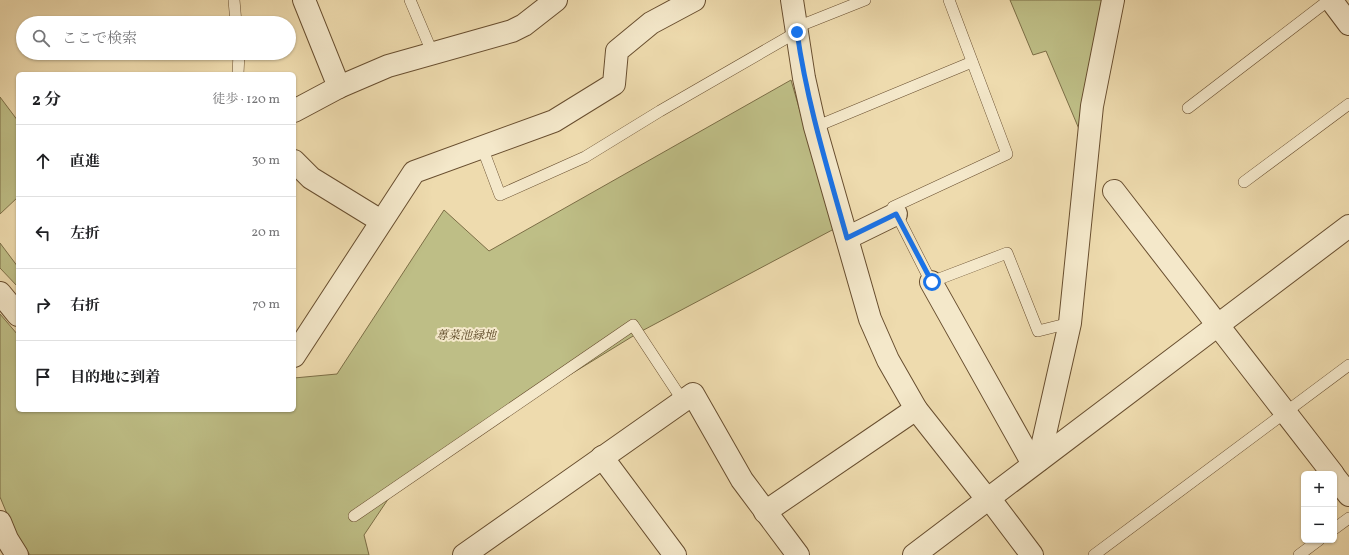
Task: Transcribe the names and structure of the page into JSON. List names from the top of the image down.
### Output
{
  "parks": ["蓴菜池緑地"],
  "page": {
    "search": "ここで検索",
    "heading": ["2 分", "徒歩 · 120 m"],
    "list": [
      ["直進", "30 m"],
      ["左折", "20 m"],
      ["右折", "70 m"],
      "目的地に到着"
    ],
    "map_buttons": ["+", "−"]
  }
}
